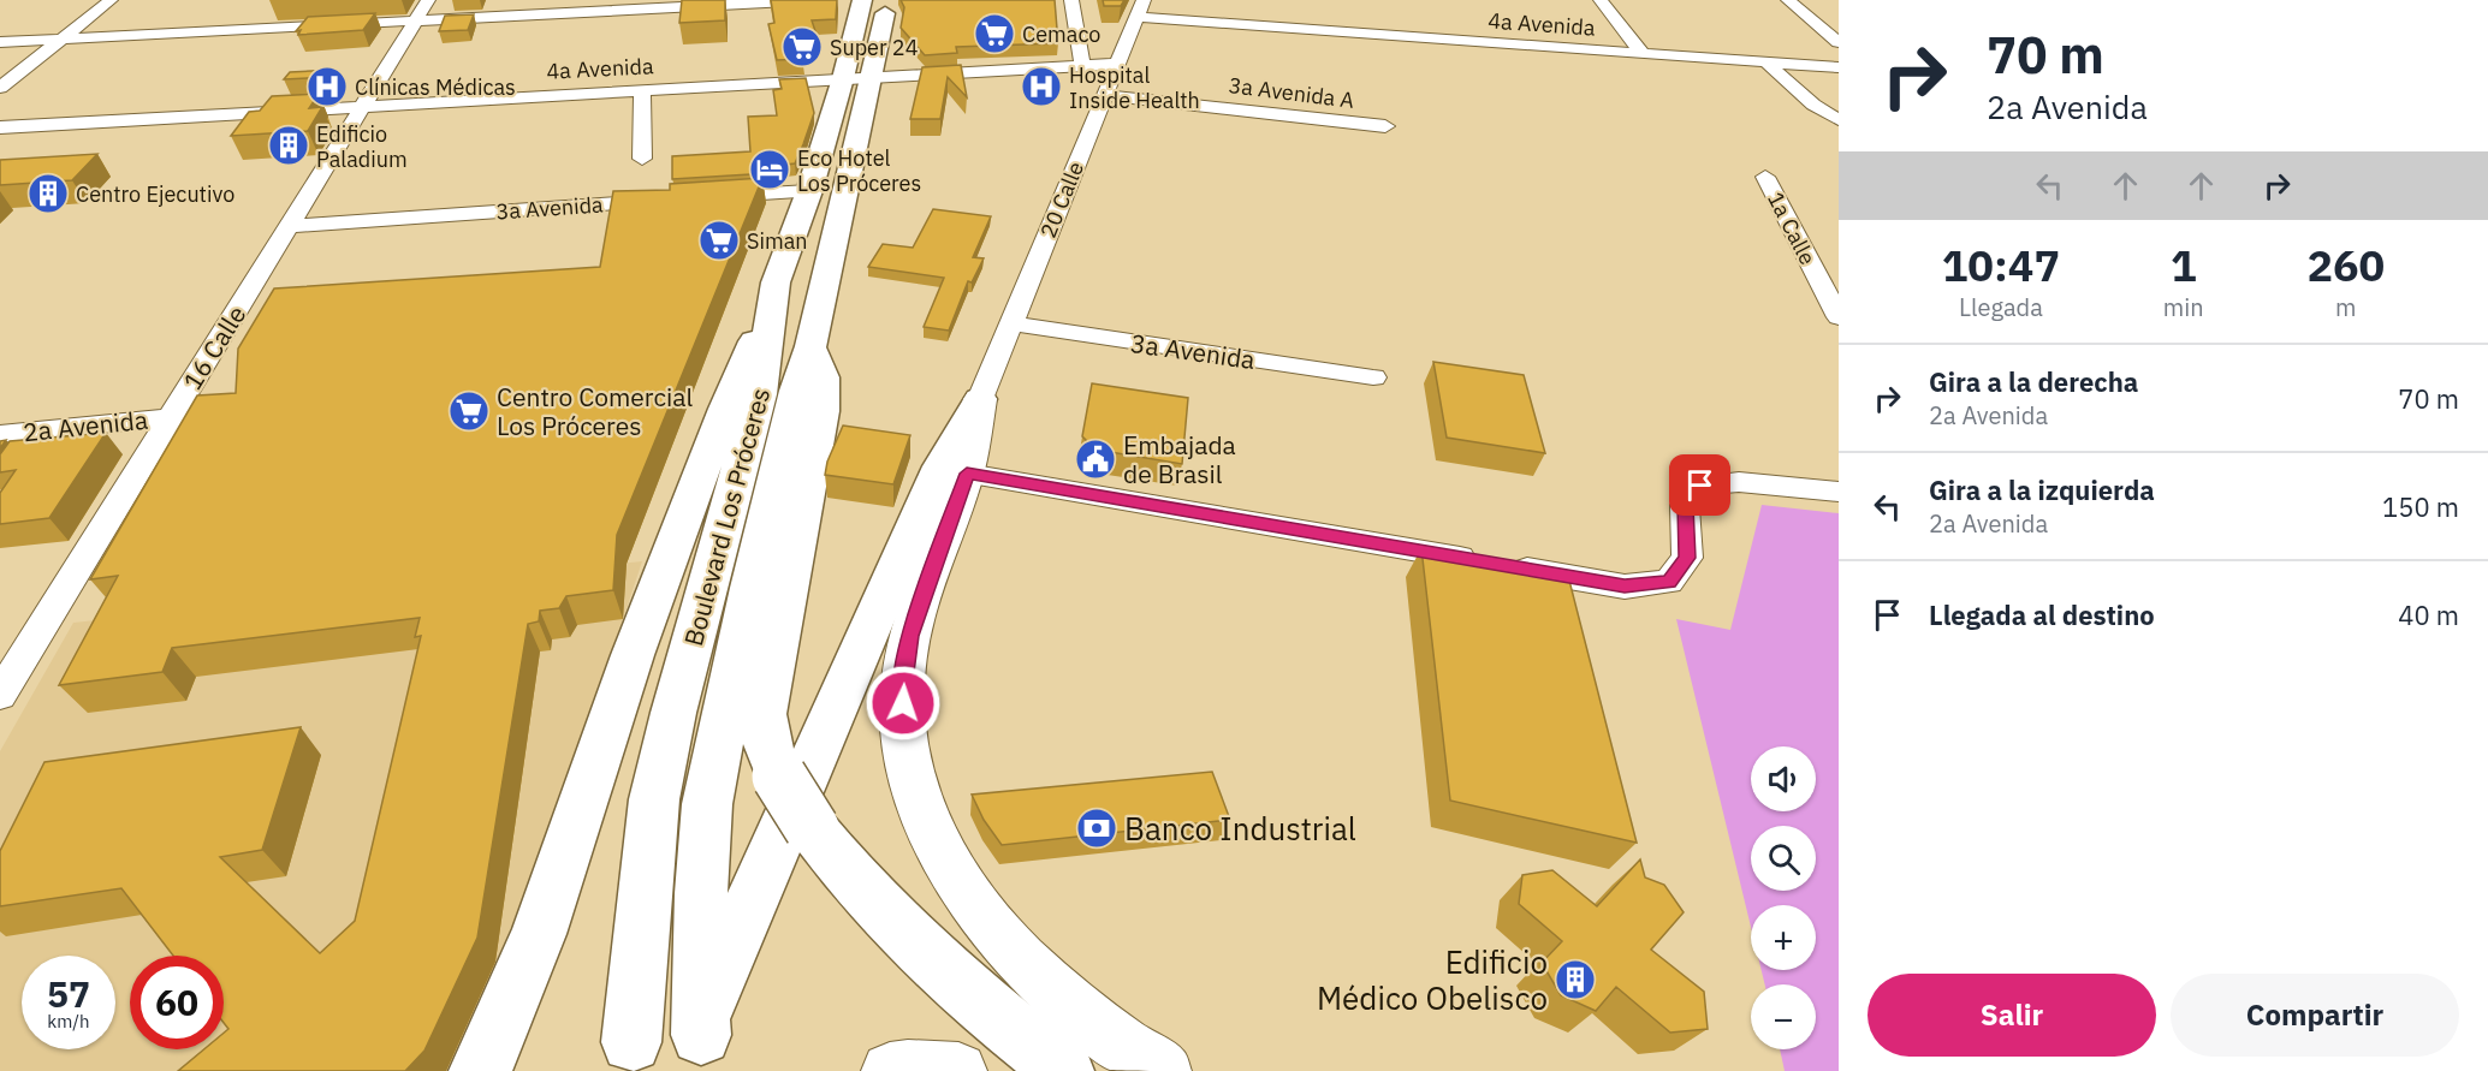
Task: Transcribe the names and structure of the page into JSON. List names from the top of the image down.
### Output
{
  "streets": {
    "highway": ["Boulevard Los Próceres"],
    "street": [
      "4a Avenida",
      "3a Avenida A",
      "20 Calle",
      "3a Avenida",
      "1a Calle",
      "16 Calle",
      "2a Avenida"
    ]
  },
  "crossings": [
    ["4a Avenida", "20 Calle"],
    ["4a Avenida", "16 Calle"],
    ["4a Avenida", "Boulevard Los Próceres"],
    ["3a Avenida A", "20 Calle"],
    ["20 Calle", "3a Avenida"],
    ["20 Calle", "Boulevard Los Próceres"],
    ["3a Avenida", "16 Calle"],
    ["16 Calle", "2a Avenida"]
  ],
  "places": {
    "supermarket": [
      "Cemaco",
      "Super 24",
      "Siman",
      "Centro Comercial Los Próceres"
    ],
    "hospital": ["Clínicas Médicas", "Hospital Inside Health"],
    "building": ["Edificio Paladium", "Centro Ejecutivo", "Edificio Médico Obelisco"],
    "hotel": ["Eco Hotel Los Próceres"],
    "public building": ["Embajada de Brasil"],
    "bank": ["Banco Industrial"]
  },
  "page": {
    "turn": ["70 m", "2a Avenida"],
    "eta": [
      "10:47",
      "Llegada",
      "1",
      "min",
      "260",
      "m"
    ],
    "list": [
      {
        "name": "Gira a la derecha",
        "note": "2a Avenida",
        "value": "70 m"
      },
      {
        "name": "Gira a la izquierda",
        "note": "2a Avenida",
        "value": "150 m"
      },
      {
        "name": "Llegada al destino",
        "value": "40 m"
      }
    ],
    "map_buttons": ["+", "−"],
    "speed": "57 km/h",
    "limit": "60",
    "buttons": ["Salir", "Compartir"]
  }
}
